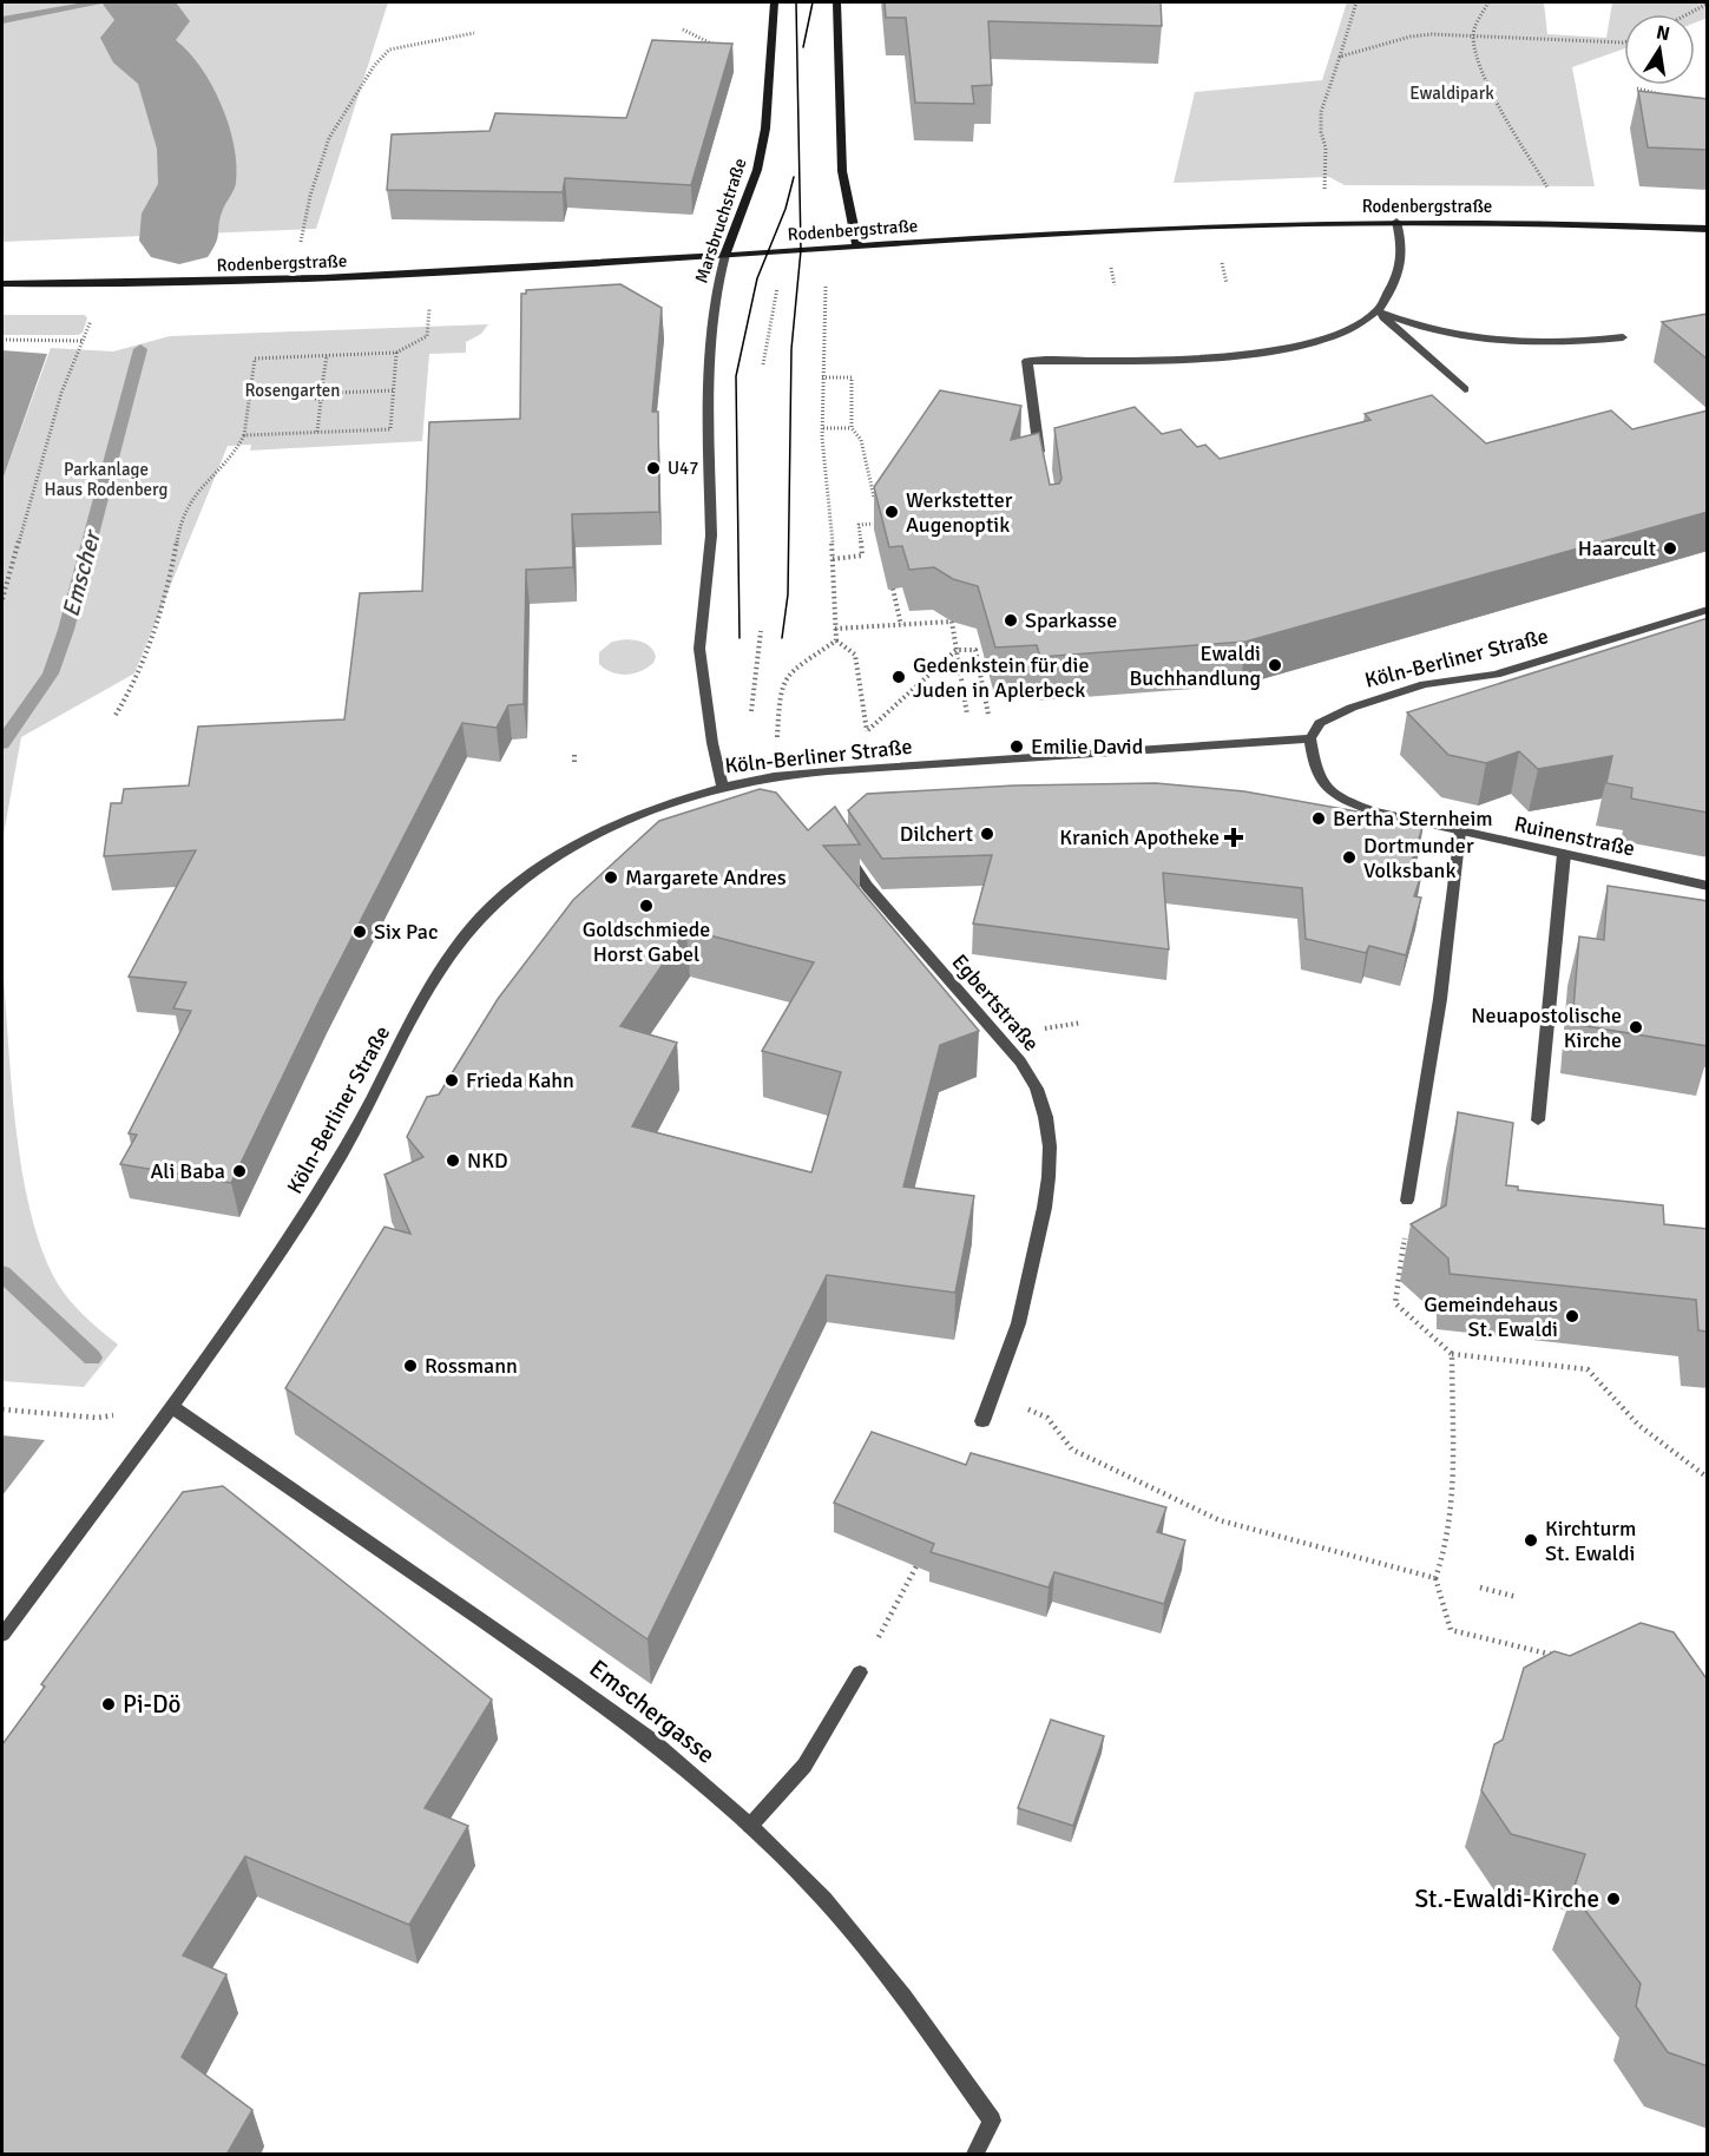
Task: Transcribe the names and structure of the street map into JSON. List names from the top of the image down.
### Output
{
  "streets": {
    "main road": ["Rodenbergstraße", "Marsbruchstraße"],
    "street": [
      "Köln-Berliner Straße",
      "Ruinenstraße",
      "Egbertstraße",
      "Emschergasse"
    ]
  },
  "crossings": [
    ["Rodenbergstraße", "Marsbruchstraße"],
    ["Marsbruchstraße", "Köln-Berliner Straße"],
    ["Köln-Berliner Straße", "Ruinenstraße"],
    ["Köln-Berliner Straße", "Emschergasse"]
  ],
  "water": ["Emscher"],
  "parks": ["Ewaldipark", "Rosengarten", "Parkanlage Haus Rodenberg"],
  "places": {
    "other": [
      "U47",
      "Werkstetter Augenoptik",
      "Haarcult",
      "Sparkasse",
      "Ewaldi Buchhandlung",
      "Gedenkstein für die Juden in Aplerbeck",
      "Emilie David",
      "Bertha Sternheim",
      "Dilchert",
      "Dortmunder Volksbank",
      "Margarete Andres",
      "Goldschmiede Horst Gabel",
      "Six Pac",
      "Neuapostolische Kirche",
      "Frieda Kahn",
      "NKD",
      "Ali Baba",
      "Gemeindehaus St. Ewaldi",
      "Rossmann",
      "Kirchturm St. Ewaldi",
      "Pi-Dö",
      "St.-Ewaldi-Kirche"
    ],
    "health": ["Kranich Apotheke"]
  },
  "north": "top"
}
